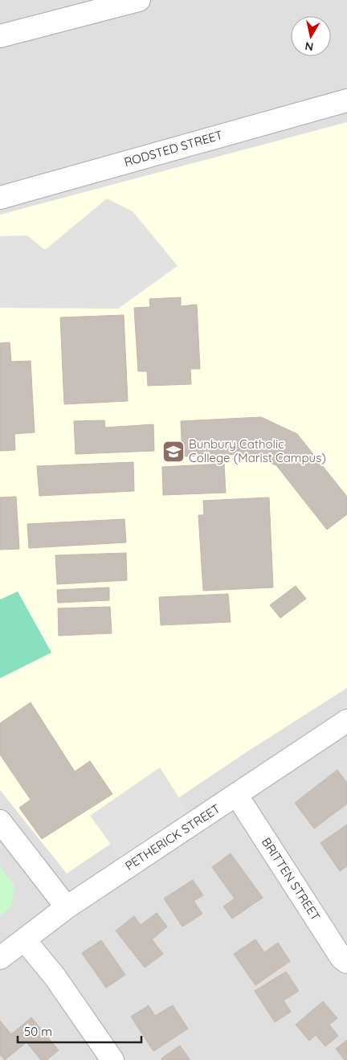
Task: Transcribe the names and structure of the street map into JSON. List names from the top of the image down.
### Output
{
  "streets": {
    "street": ["RODSTED STREET", "PETHERICK STREET", "BRITTEN STREET"]
  },
  "crossings": [
    ["PETHERICK STREET", "BRITTEN STREET"]
  ],
  "places": {
    "school or university": ["Bunbury Catholic College (Marist Campus)"]
  },
  "scale_bar": "50 m",
  "north": "bottom"
}
